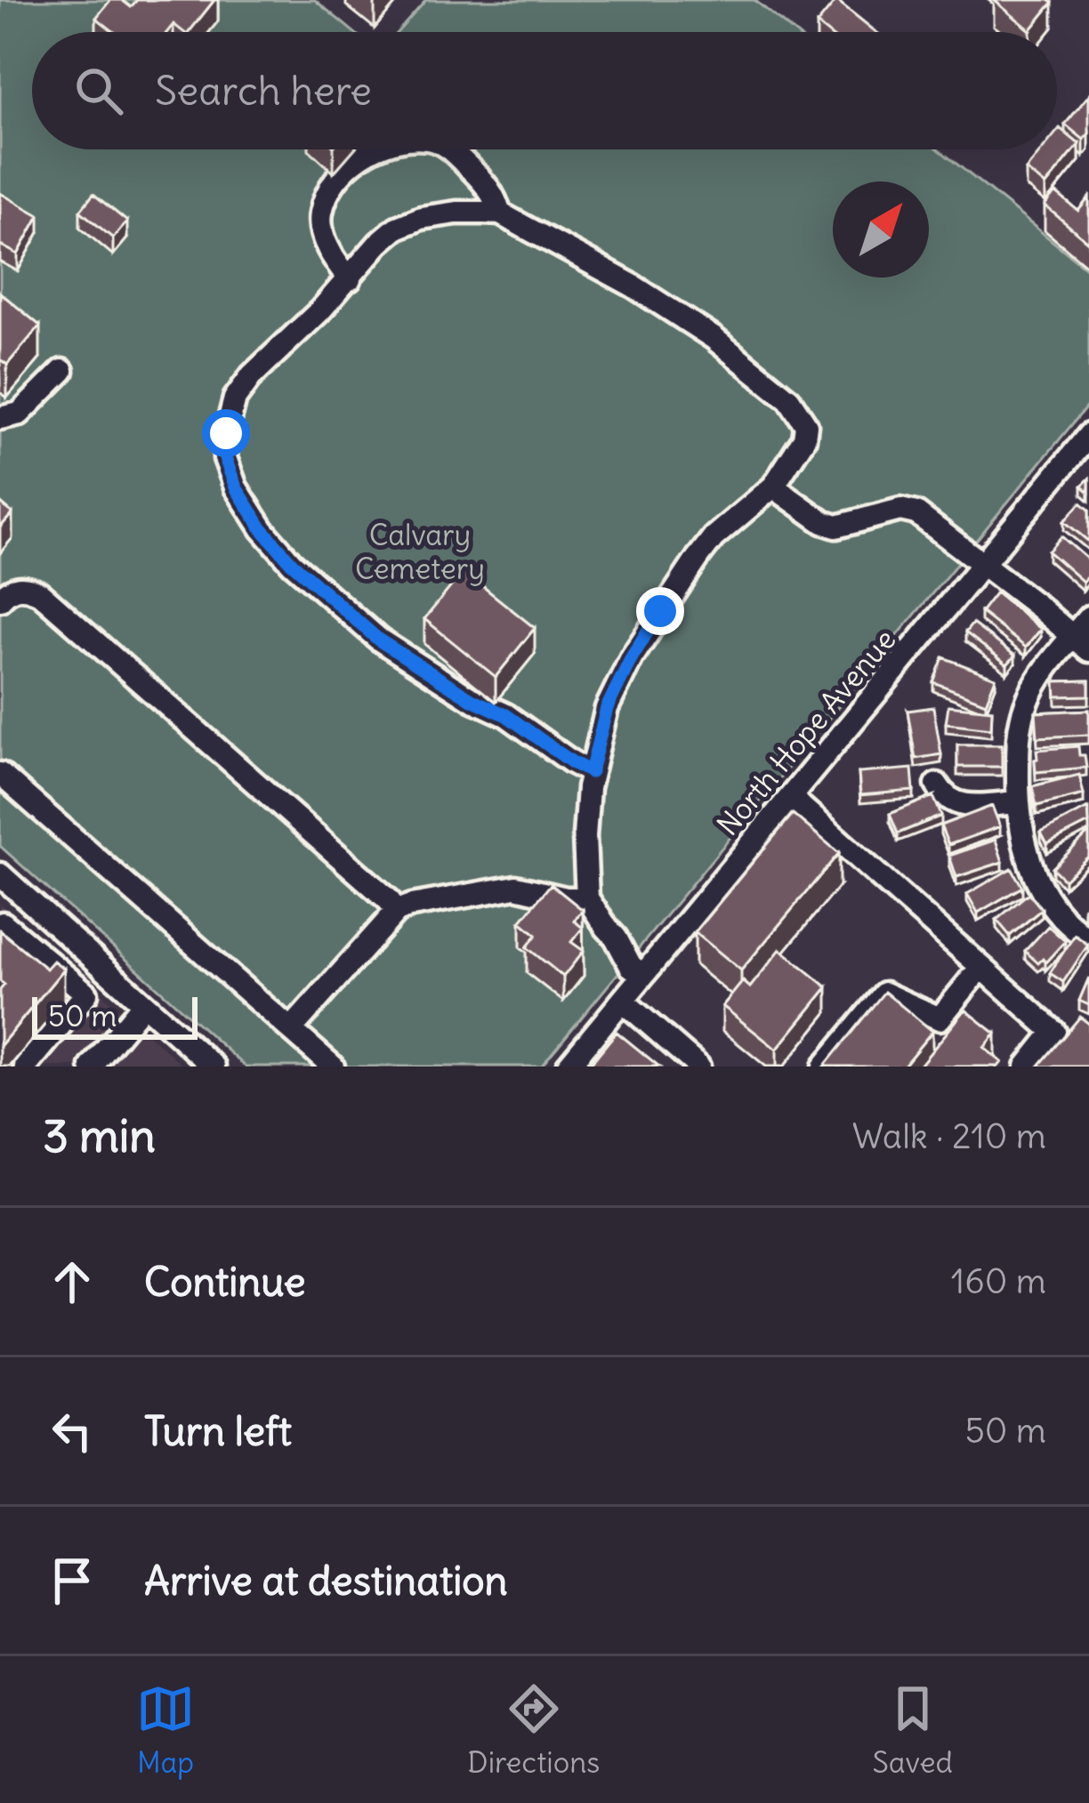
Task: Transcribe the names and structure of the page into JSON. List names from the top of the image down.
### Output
{
  "streets": {
    "street": ["North Hope Avenue"]
  },
  "parks": ["Calvary Cemetery"],
  "scale_bar": "50 m",
  "north": "top right",
  "page": {
    "search": "Search here",
    "scale": "50 m",
    "heading": ["3 min", "Walk · 210 m"],
    "list": [
      ["Continue", "160 m"],
      ["Turn left", "50 m"],
      "Arrive at destination"
    ],
    "nav": ["Map", "Directions", "Saved"]
  }
}
